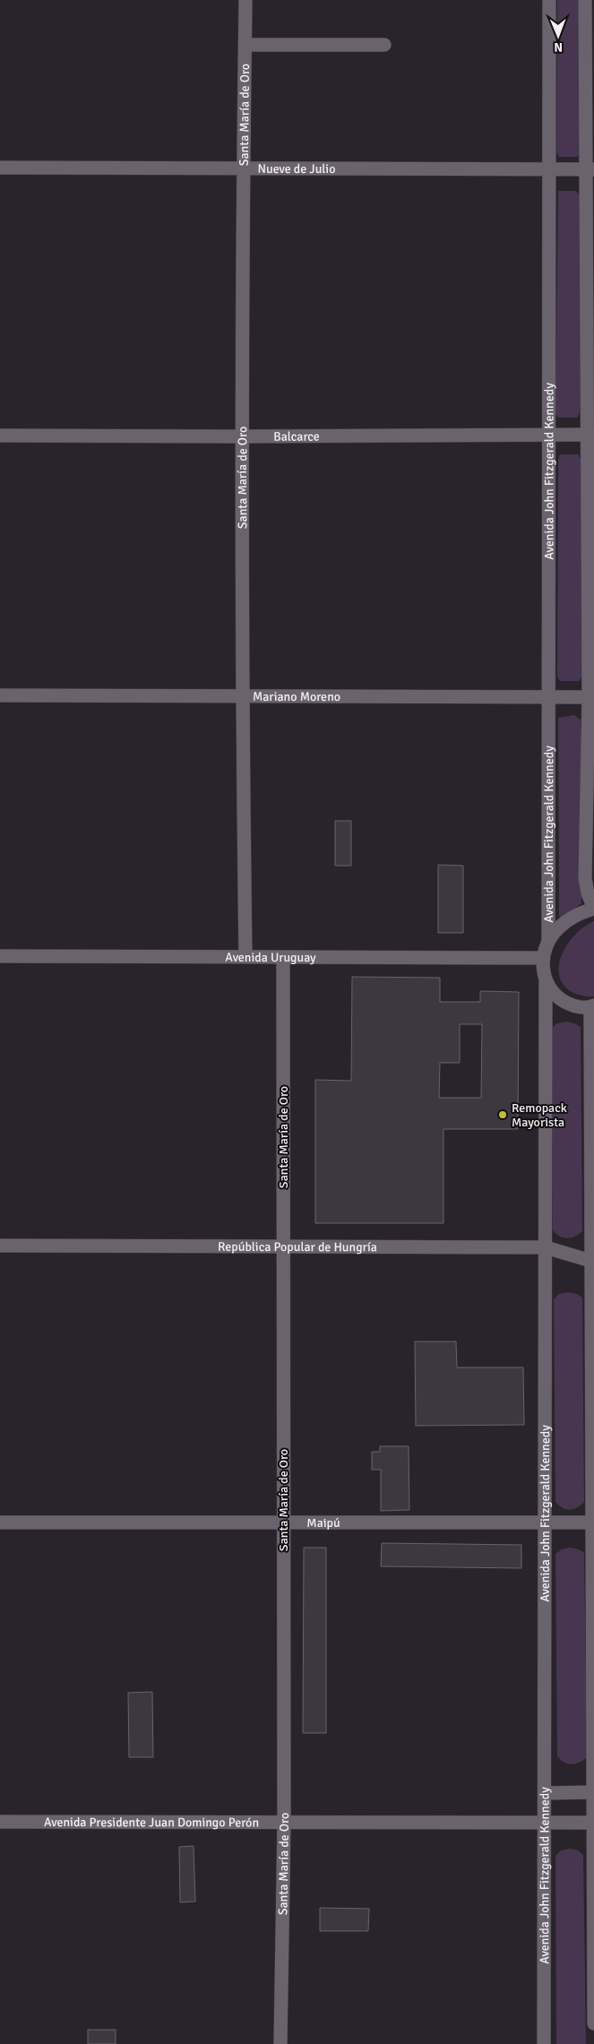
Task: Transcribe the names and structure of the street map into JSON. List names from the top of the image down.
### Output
{
  "streets": {
    "street": [
      "Santa María de Oro",
      "Nueve de Julio",
      "Balcarce",
      "Avenida John Fitzgerald Kennedy",
      "Mariano Moreno",
      "Avenida Uruguay",
      "República Popular de Hungría",
      "Maipú",
      "Avenida Presidente Juan Domingo Perón"
    ]
  },
  "crossings": [
    ["Santa María de Oro", "Nueve de Julio"],
    ["Santa María de Oro", "Balcarce"],
    ["Santa María de Oro", "Mariano Moreno"],
    ["Santa María de Oro", "Avenida Uruguay"],
    ["Santa María de Oro", "República Popular de Hungría"],
    ["Santa María de Oro", "Maipú"],
    ["Santa María de Oro", "Avenida Presidente Juan Domingo Perón"],
    ["Nueve de Julio", "Avenida John Fitzgerald Kennedy"],
    ["Balcarce", "Avenida John Fitzgerald Kennedy"],
    ["Avenida John Fitzgerald Kennedy", "Mariano Moreno"],
    ["Avenida John Fitzgerald Kennedy", "Avenida Uruguay"],
    ["Avenida John Fitzgerald Kennedy", "República Popular de Hungría"],
    ["Avenida John Fitzgerald Kennedy", "Maipú"],
    ["Avenida John Fitzgerald Kennedy", "Avenida Presidente Juan Domingo Perón"]
  ],
  "places": ["Remopack Mayorista"],
  "north": "bottom"
}
